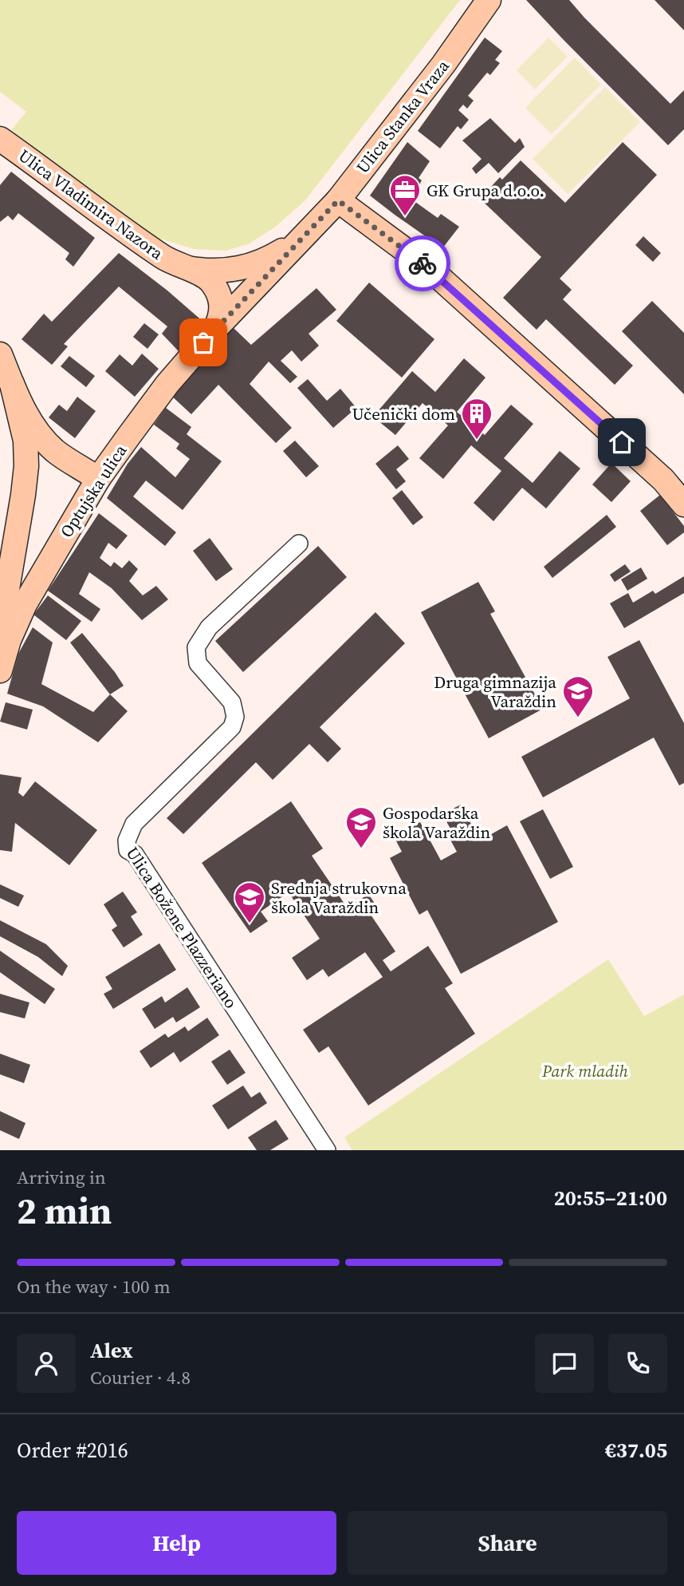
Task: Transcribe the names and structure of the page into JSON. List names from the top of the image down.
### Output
{
  "streets": {
    "main road": ["Ulica Stanka Vraza", "Ulica Vladimira Nazora", "Optujska ulica"],
    "street": ["Ulica Božene Plazzeriano"]
  },
  "crossings": [
    ["Ulica Stanka Vraza", "Ulica Vladimira Nazora"],
    ["Ulica Stanka Vraza", "Optujska ulica"],
    ["Ulica Vladimira Nazora", "Optujska ulica"]
  ],
  "parks": ["Park mladih"],
  "places": {
    "office": ["GK Grupa d.o.o."],
    "building": ["Učenički dom"],
    "school or university": ["Druga gimnazija Varaždin", "Gospodarska škola Varaždin", "Srednja strukovna škola Varaždin"]
  },
  "page": {
    "heading": ["2 min", "Arriving in", "20:55–21:00"],
    "panel": [
      "Alex",
      "Courier · 4.8",
      "Order #2016",
      "€37.05"
    ],
    "bar": "On the way · 100 m",
    "buttons": ["Help", "Share"]
  }
}
